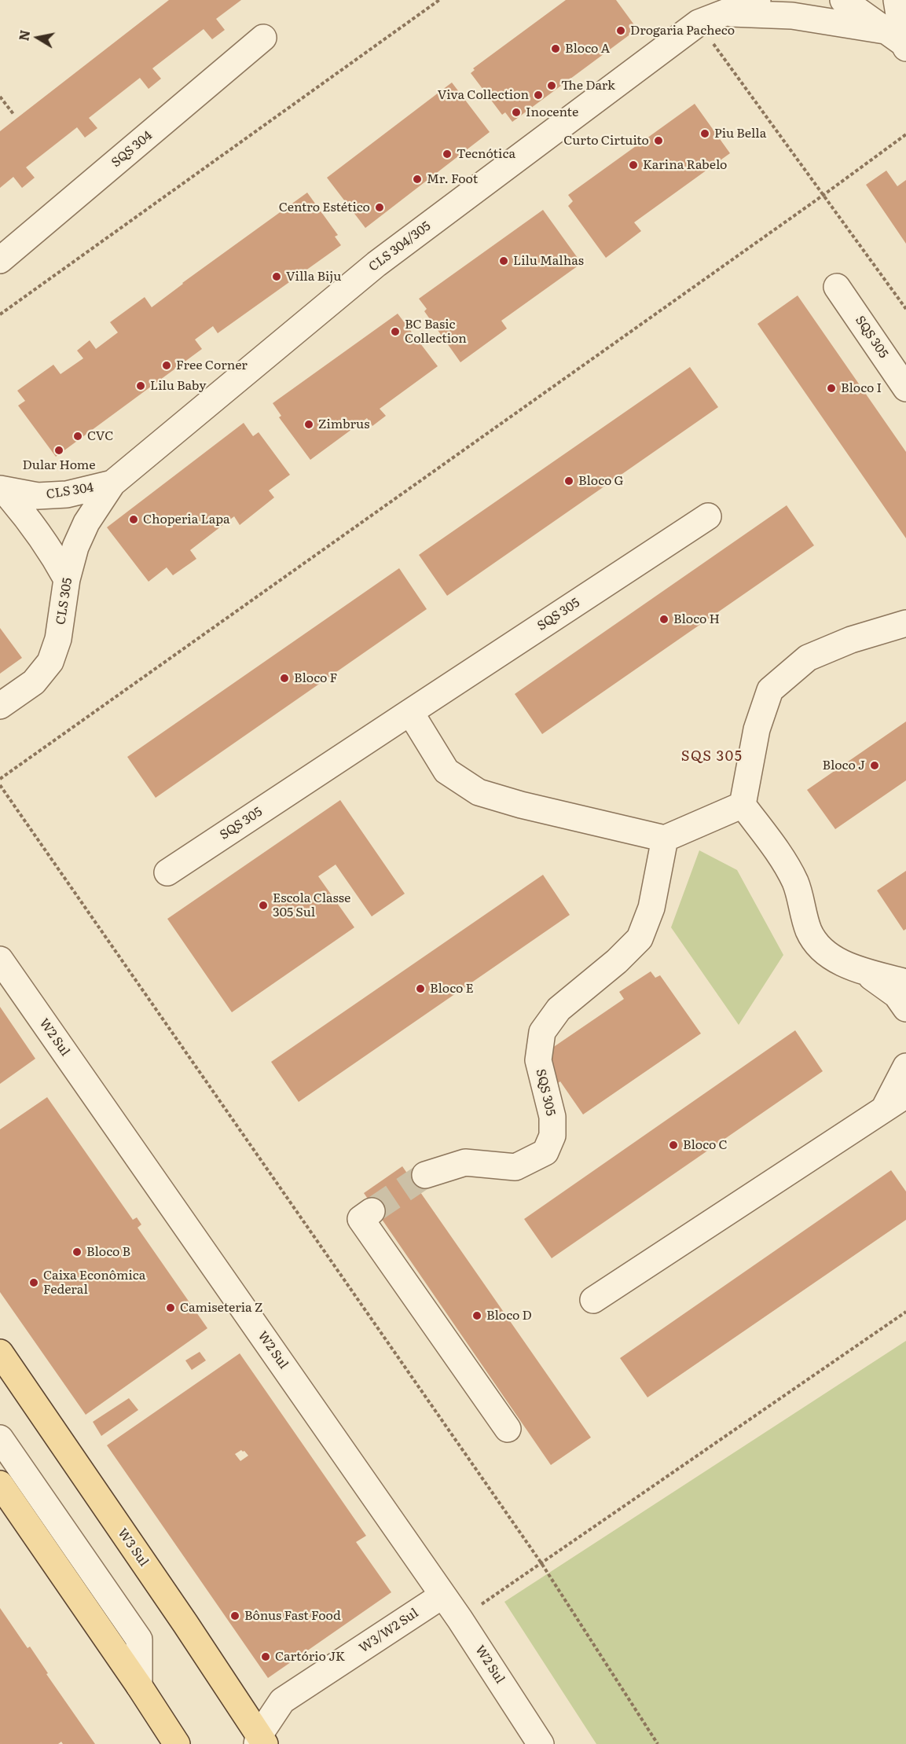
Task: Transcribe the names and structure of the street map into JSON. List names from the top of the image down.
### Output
{
  "streets": {
    "main road": ["W3 Sul"],
    "street": [
      "SQS 304",
      "CLS 304/305",
      "SQS 305",
      "CLS 304",
      "CLS 305",
      "W2 Sul",
      "W3/W2 Sul"
    ]
  },
  "crossings": [
    ["CLS 304/305", "CLS 304"],
    ["CLS 304/305", "CLS 305"],
    ["CLS 304", "CLS 305"],
    ["W2 Sul", "W3/W2 Sul"],
    ["W3 Sul", "W3/W2 Sul"]
  ],
  "districts": ["SQS 305"],
  "places": [
    "Drogaria Pacheco",
    "Bloco A",
    "The Dark",
    "Viva Collection",
    "Inocente",
    "Piu Bella",
    "Curto Cirtuito",
    "Tecnótica",
    "Karina Rabelo",
    "Mr. Foot",
    "Centro Estético",
    "Lilu Malhas",
    "Villa Biju",
    "BC Basic Collection",
    "Free Corner",
    "Lilu Baby",
    "Bloco I",
    "Zimbrus",
    "CVC",
    "Dular Home",
    "Bloco G",
    "Choperia Lapa",
    "Bloco H",
    "Bloco F",
    "Bloco J",
    "Escola Classe 305 Sul",
    "Bloco E",
    "Bloco C",
    "Bloco B",
    "Caixa Econômica Federal",
    "Camiseteria Z",
    "Bloco D",
    "Bônus Fast Food",
    "Cartório JK"
  ],
  "north": "left"
}
